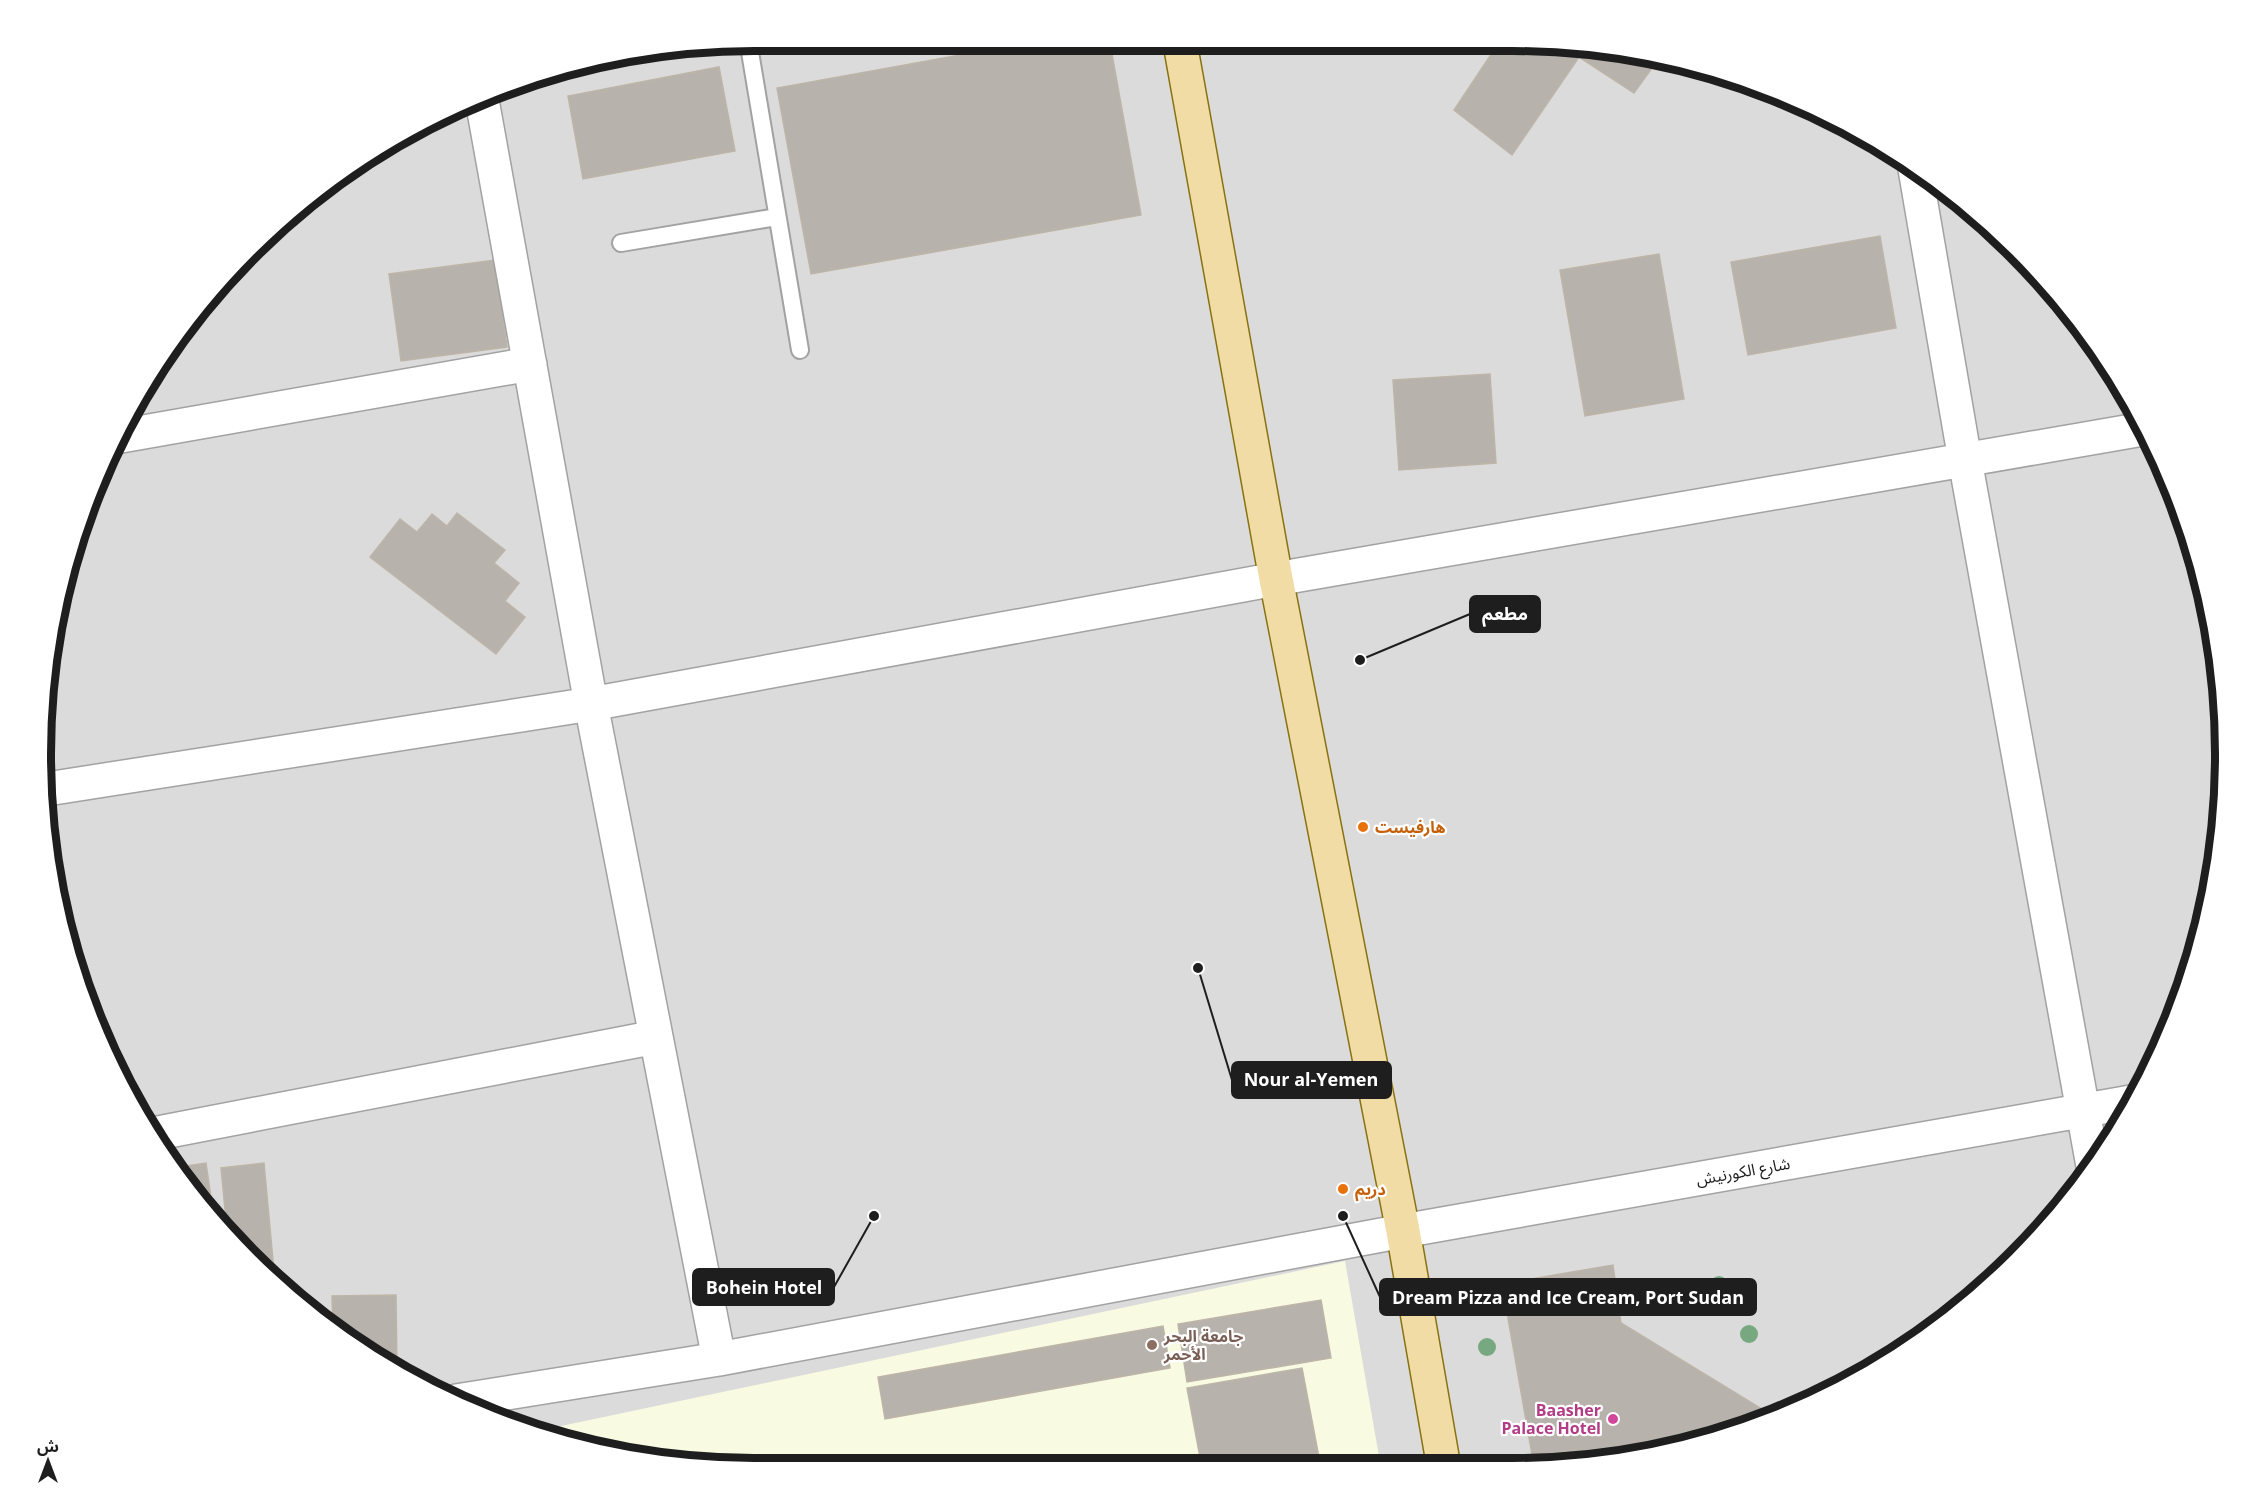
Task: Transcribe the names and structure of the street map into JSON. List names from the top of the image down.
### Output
{
  "streets": {
    "street": ["شارع الكورنيش"]
  },
  "places": [
    "مطعم",
    "هارفيست",
    "Nour al-Yemen",
    "دريم",
    "Bohein Hotel",
    "Dream Pizza and Ice Cream, Port Sudan",
    "جامعة البحر الأحمر",
    "Baasher Palace Hotel"
  ],
  "north": "top"
}
